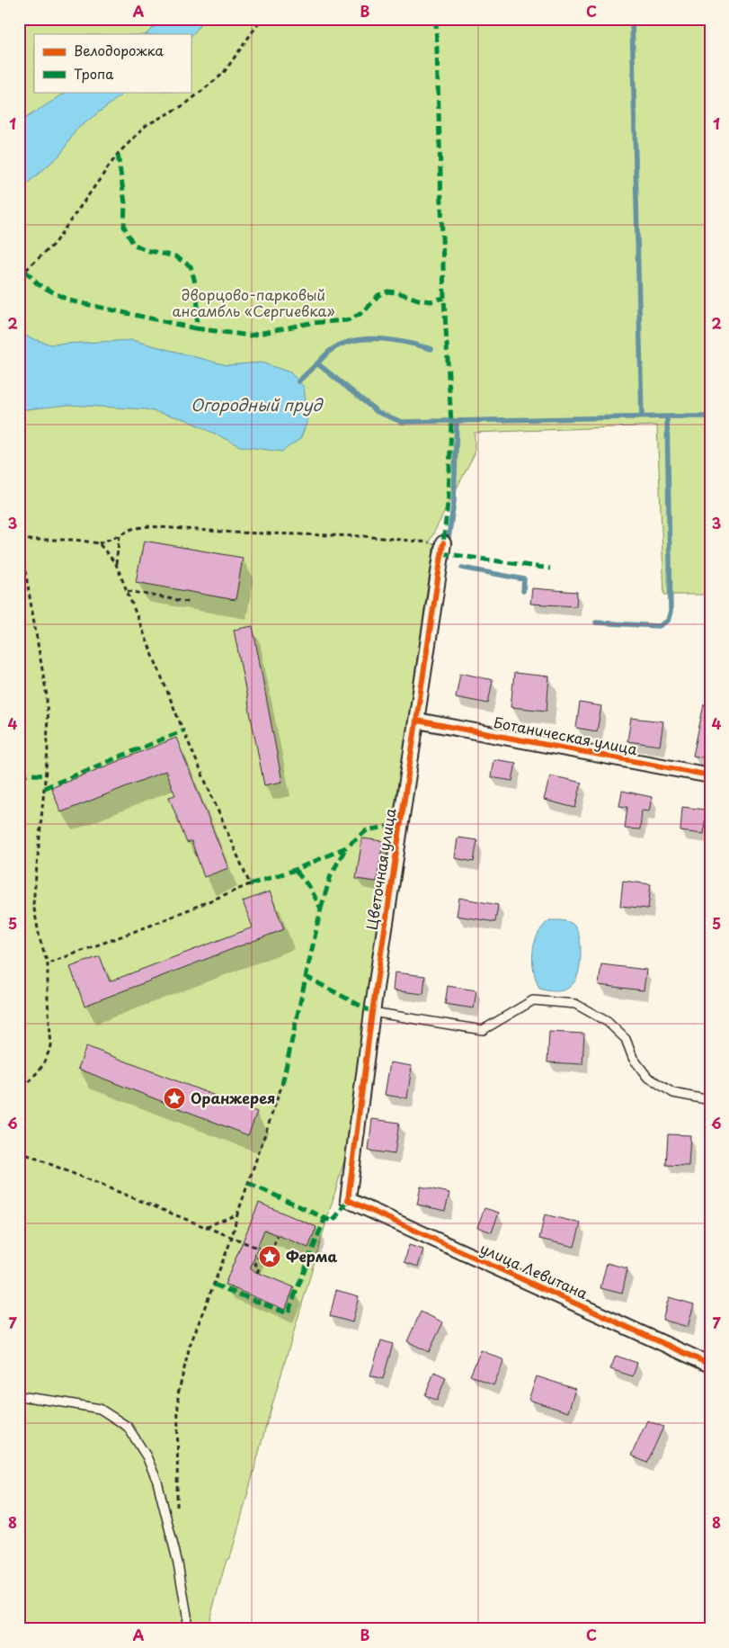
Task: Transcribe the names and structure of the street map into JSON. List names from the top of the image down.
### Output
{
  "streets": {
    "street": ["Ботаническая улица", "Цветочная улица", "улица Левитана"]
  },
  "crossings": [
    ["Ботаническая улица", "Цветочная улица"],
    ["Цветочная улица", "улица Левитана"]
  ],
  "water": ["Огородный пруд"],
  "parks": ["дворцово-парковый ансамбль «Сергиевка»"],
  "places": {
    "place": ["Оранжерея", "Ферма"]
  },
  "legend": ["Велодорожка", "Тропа"],
  "grid": {
    "columns": ["A", "B", "C"],
    "rows": [
      "1",
      "2",
      "3",
      "4",
      "5",
      "6",
      "7",
      "8"
    ]
  }
}
